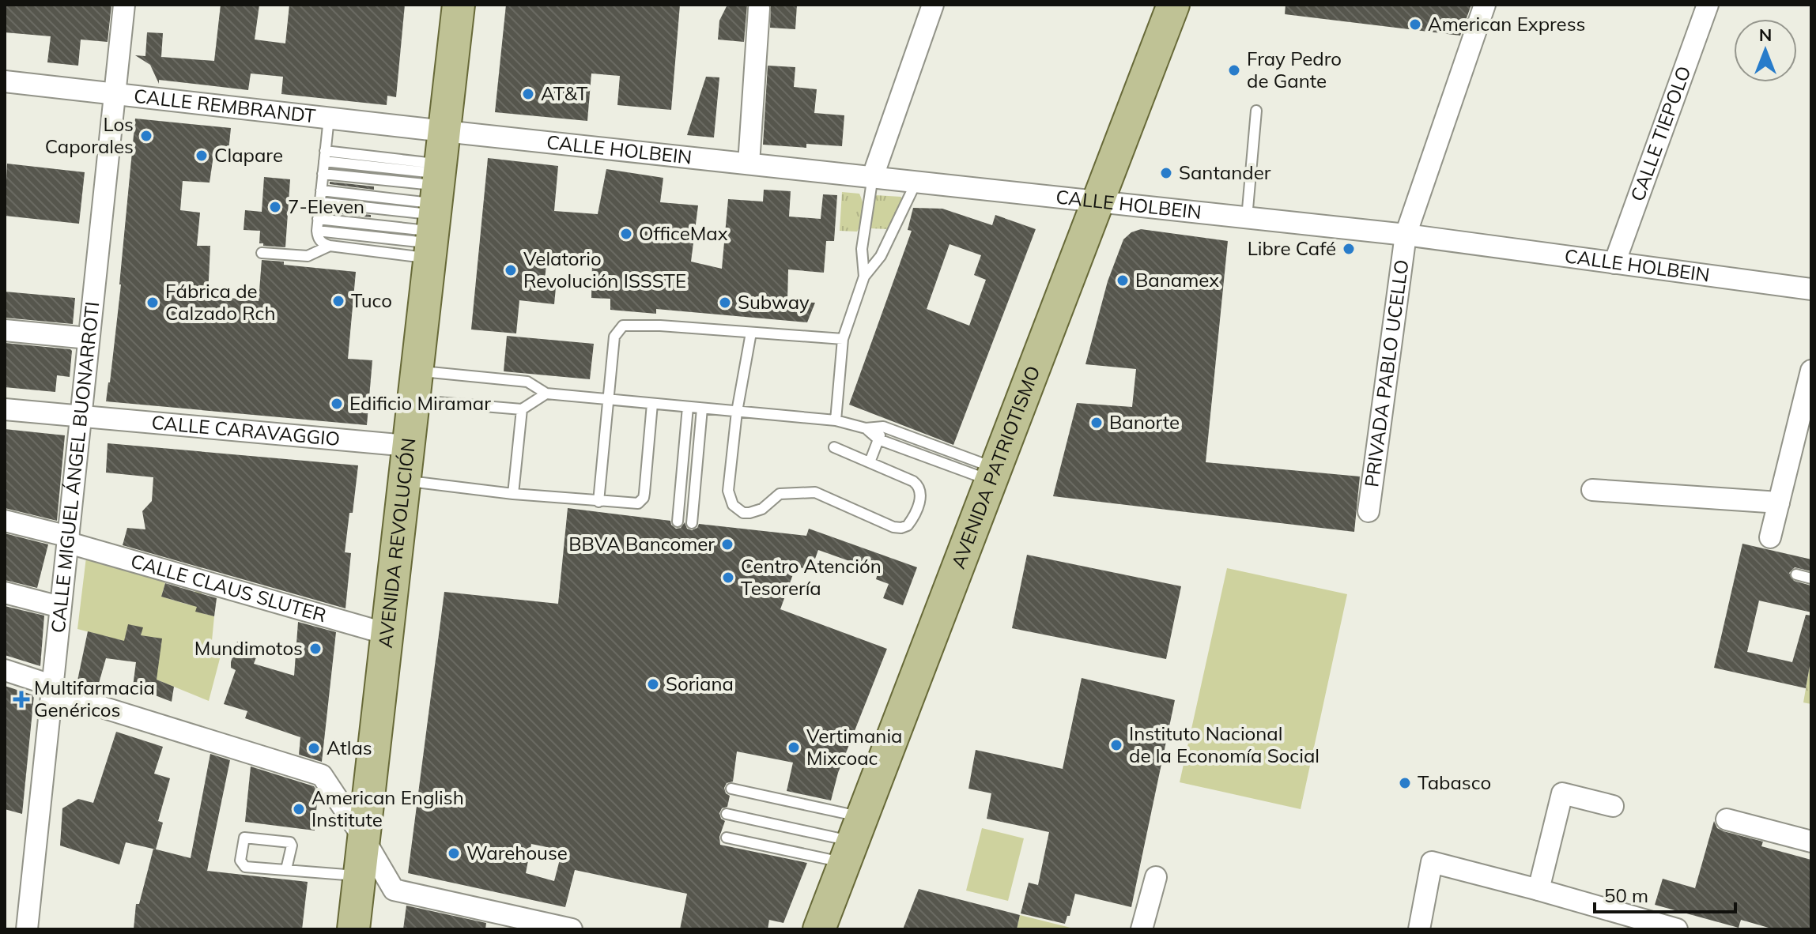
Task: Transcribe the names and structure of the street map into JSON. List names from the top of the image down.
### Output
{
  "streets": {
    "main road": ["AVENIDA PATRIOTISMO", "AVENIDA REVOLUCIÓN"],
    "street": [
      "CALLE REMBRANDT",
      "CALLE TIEPOLO",
      "CALLE HOLBEIN",
      "PRIVADA PABLO UCELLO",
      "CALLE CARAVAGGIO",
      "CALLE MIGUEL ÁNGEL BUONARROTI",
      "CALLE CLAUS SLUTER"
    ]
  },
  "crossings": [
    ["CALLE REMBRANDT", "CALLE HOLBEIN"],
    ["CALLE REMBRANDT", "CALLE MIGUEL ÁNGEL BUONARROTI"],
    ["CALLE REMBRANDT", "AVENIDA REVOLUCIÓN"],
    ["CALLE TIEPOLO", "CALLE HOLBEIN"],
    ["CALLE HOLBEIN", "PRIVADA PABLO UCELLO"],
    ["CALLE HOLBEIN", "AVENIDA PATRIOTISMO"],
    ["CALLE HOLBEIN", "AVENIDA REVOLUCIÓN"],
    ["CALLE CARAVAGGIO", "CALLE MIGUEL ÁNGEL BUONARROTI"],
    ["CALLE CARAVAGGIO", "AVENIDA REVOLUCIÓN"],
    ["CALLE MIGUEL ÁNGEL BUONARROTI", "CALLE CLAUS SLUTER"],
    ["AVENIDA REVOLUCIÓN", "CALLE CLAUS SLUTER"]
  ],
  "places": {
    "other": [
      "American Express",
      "Fray Pedro de Gante",
      "AT&T",
      "Los Caporales",
      "Clapare",
      "Santander",
      "7-Eleven",
      "OfficeMax",
      "Libre Café",
      "Velatorio Revolución ISSSTE",
      "Banamex",
      "Tuco",
      "Fábrica de Calzado Rch",
      "Subway",
      "Edificio Miramar",
      "Banorte",
      "BBVA Bancomer",
      "Centro Atención Tesorería",
      "Mundimotos",
      "Soriana",
      "Instituto Nacional de la Economía Social",
      "Vertimania Mixcoac",
      "Atlas",
      "Tabasco",
      "American English Institute",
      "Warehouse"
    ],
    "health": ["Multifarmacia Genéricos"]
  },
  "scale_bar": "50 m",
  "north": "top"
}
